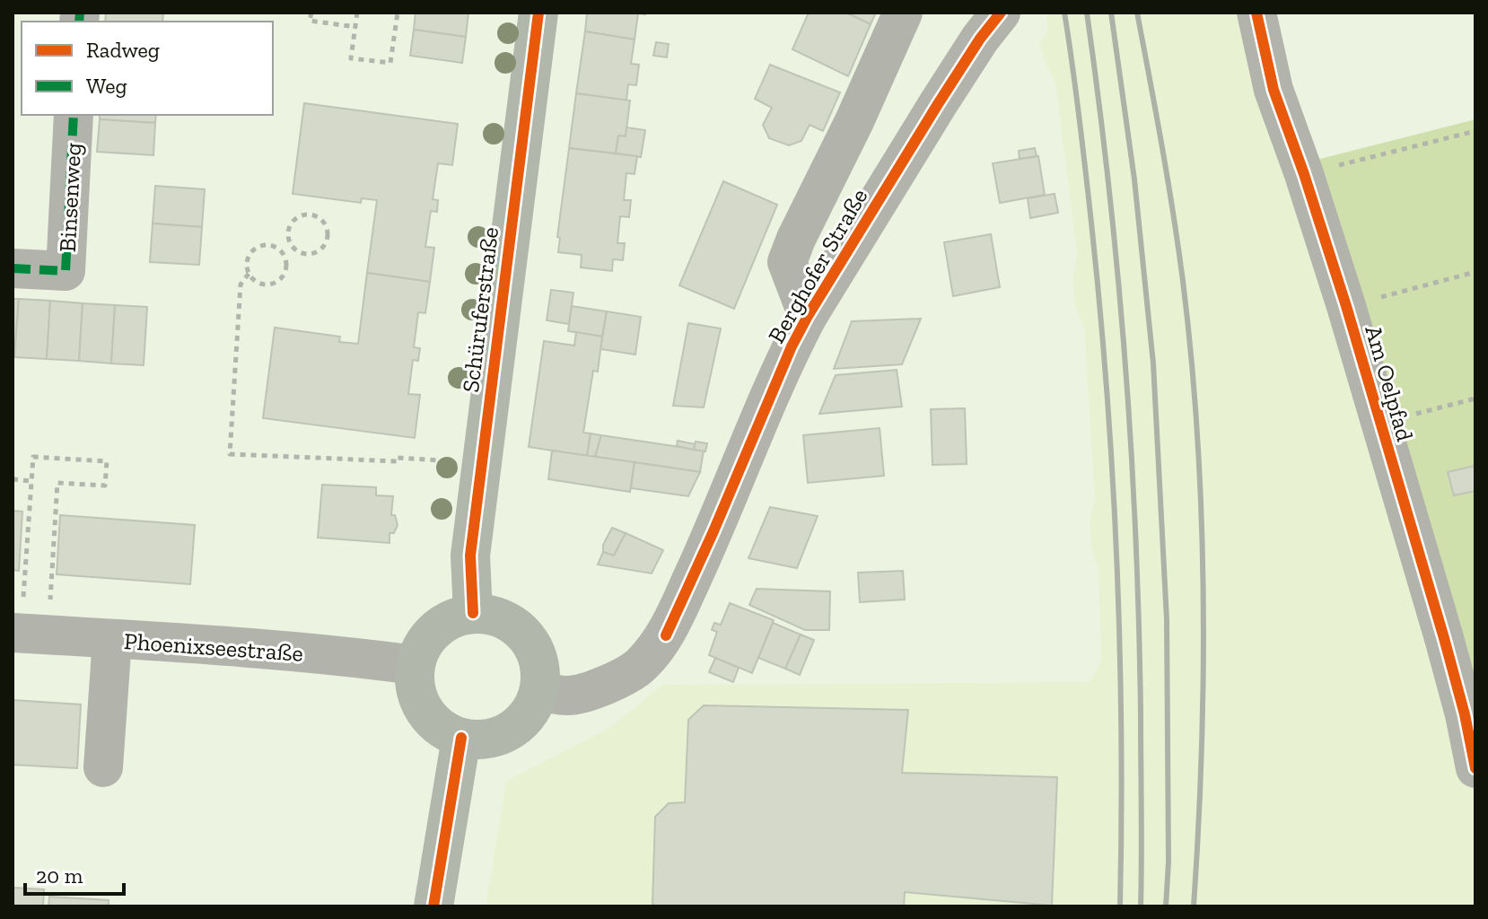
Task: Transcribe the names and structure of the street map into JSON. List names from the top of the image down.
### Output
{
  "streets": {
    "main road": ["Schüruferstraße"],
    "street": [
      "Binsenweg",
      "Berghofer Straße",
      "Am Oelpfad",
      "Phoenixseestraße"
    ]
  },
  "crossings": [
    ["Berghofer Straße", "Schüruferstraße"],
    ["Berghofer Straße", "Phoenixseestraße"],
    ["Schüruferstraße", "Phoenixseestraße"]
  ],
  "legend": ["Radweg", "Weg"],
  "scale_bar": "20 m"
}
